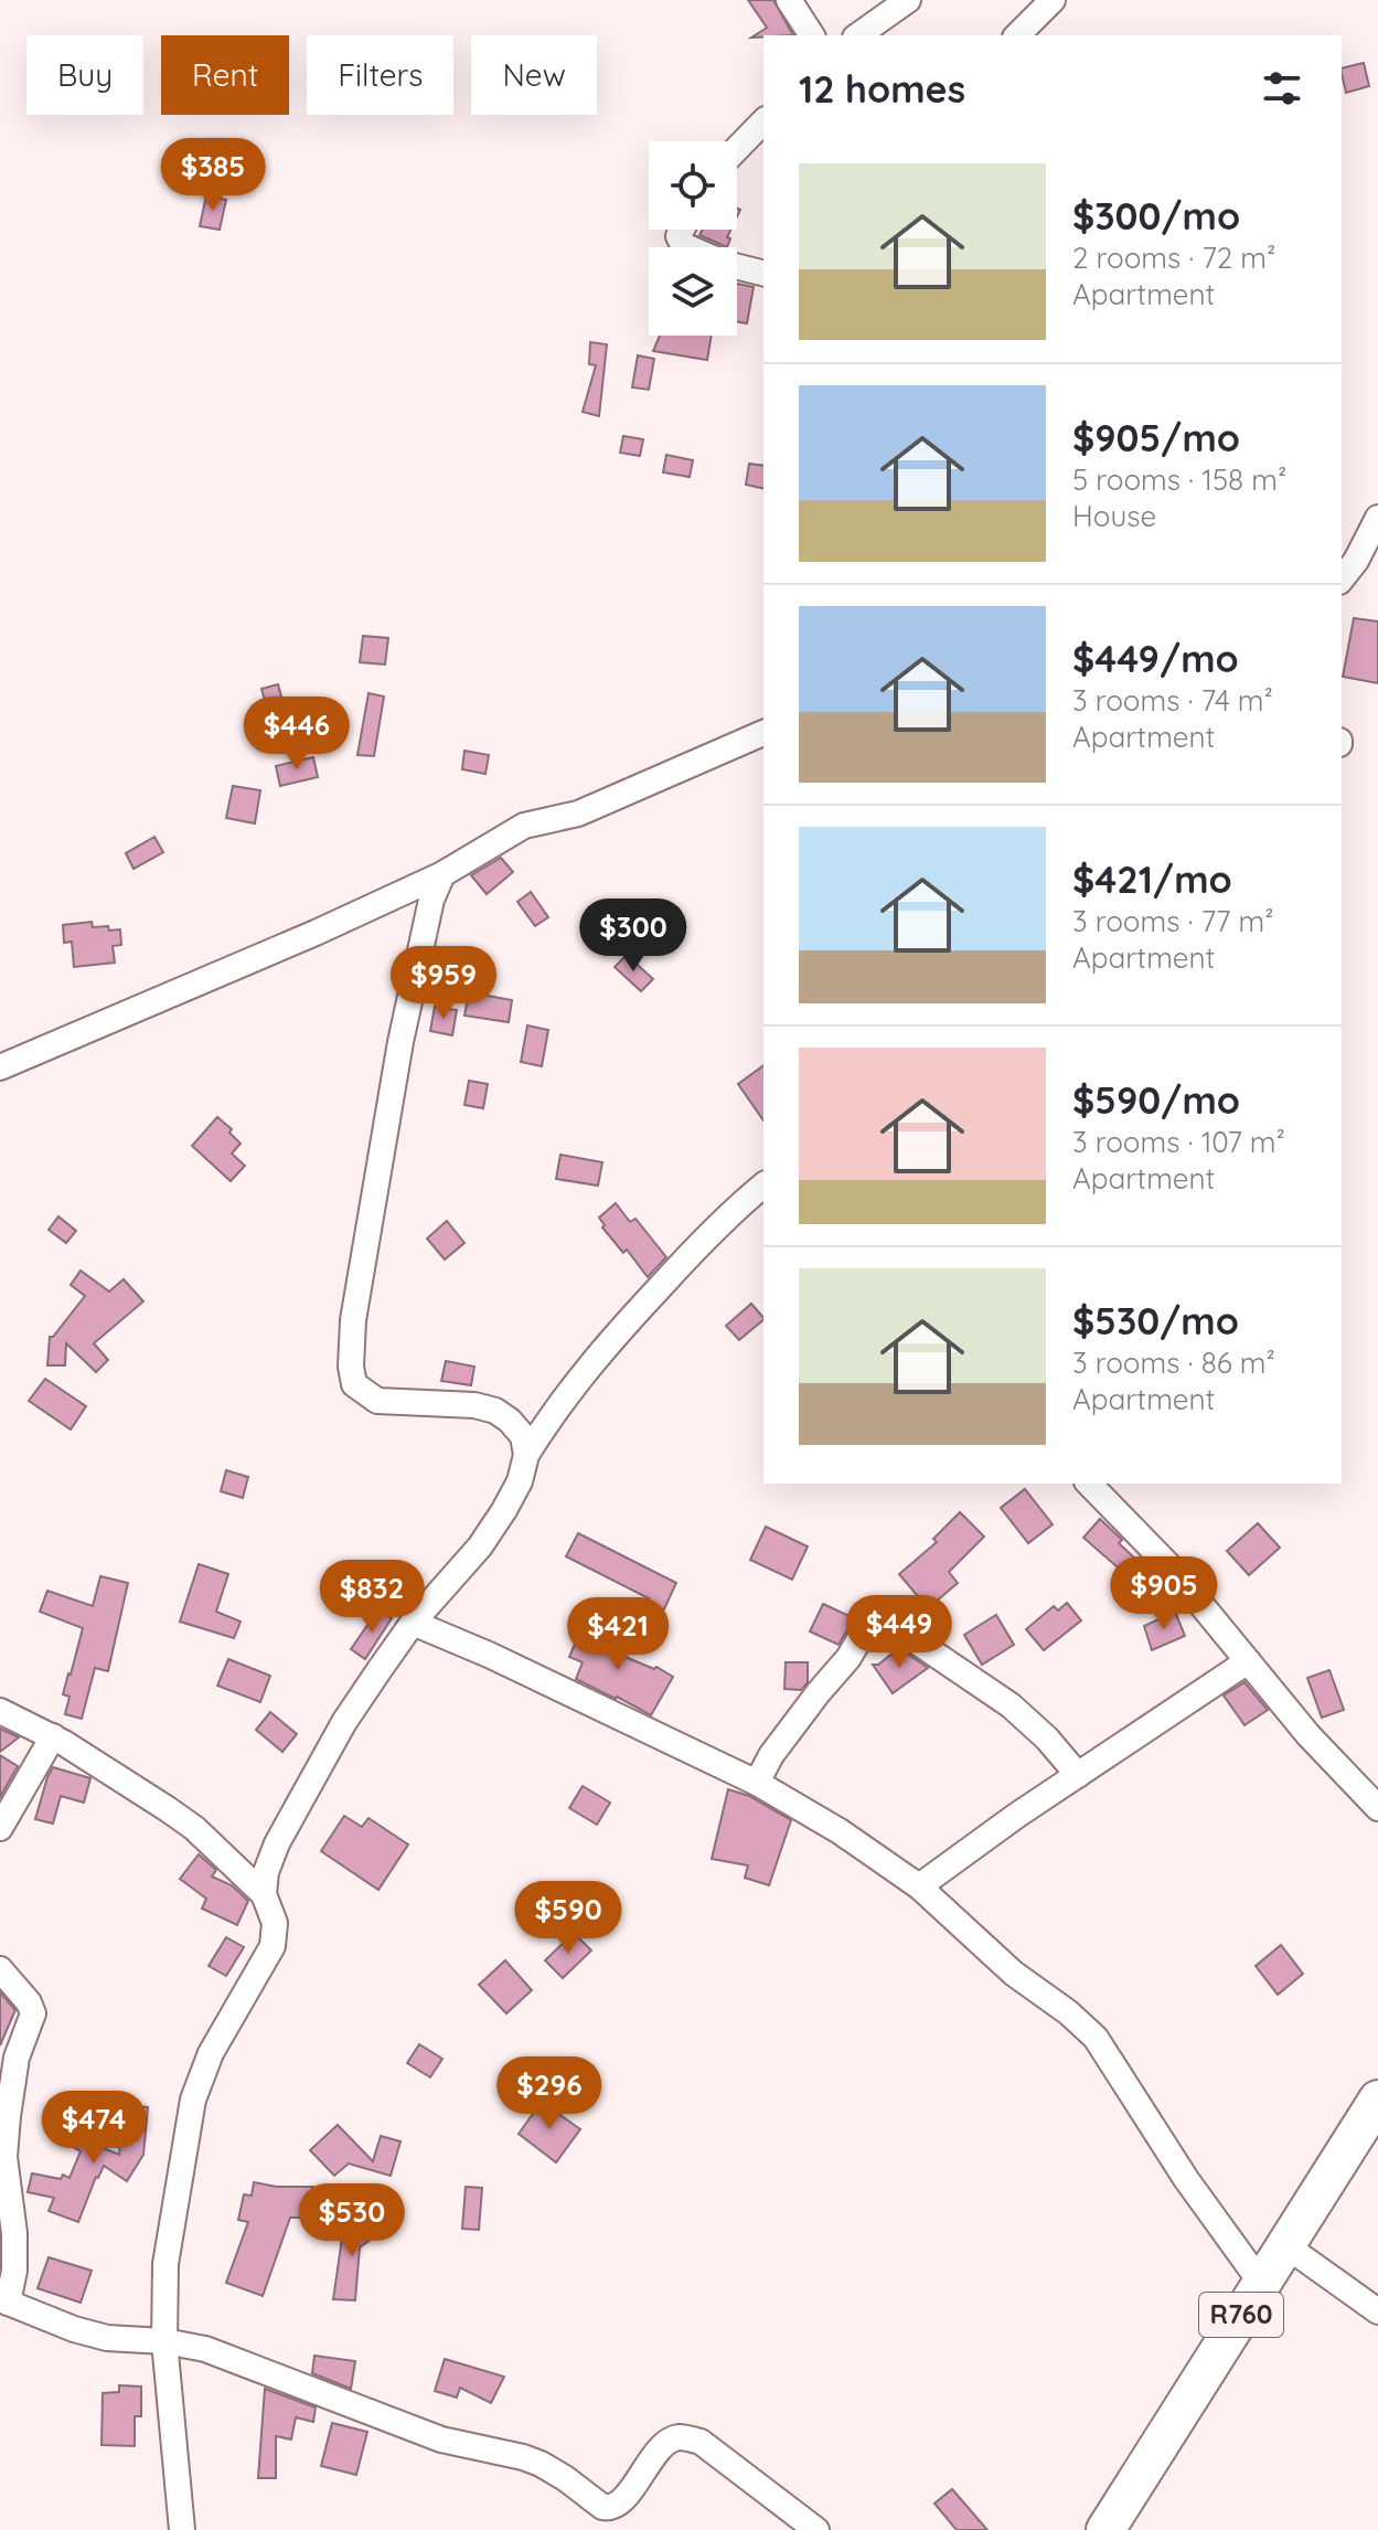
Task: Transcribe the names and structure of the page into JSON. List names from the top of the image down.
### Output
{
  "streets": {
    "main road": ["R760"]
  },
  "page": {
    "chip": [
      "Buy",
      "Rent",
      "Filters",
      "New"
    ],
    "heading": "12 homes",
    "price": [
      "$385",
      "$446",
      "$300",
      "$959",
      "$905",
      "$832",
      "$449",
      "$421",
      "$590",
      "$296",
      "$474",
      "$530"
    ],
    "list": [
      {
        "name": "$300/mo",
        "note": "2 rooms · 72 m² · Apartment"
      },
      {
        "name": "$905/mo",
        "note": "5 rooms · 158 m² · House"
      },
      {
        "name": "$449/mo",
        "note": "3 rooms · 74 m² · Apartment"
      },
      {
        "name": "$421/mo",
        "note": "3 rooms · 77 m² · Apartment"
      },
      {
        "name": "$590/mo",
        "note": "3 rooms · 107 m² · Apartment"
      },
      {
        "name": "$530/mo",
        "note": "3 rooms · 86 m² · Apartment"
      }
    ]
  }
}
